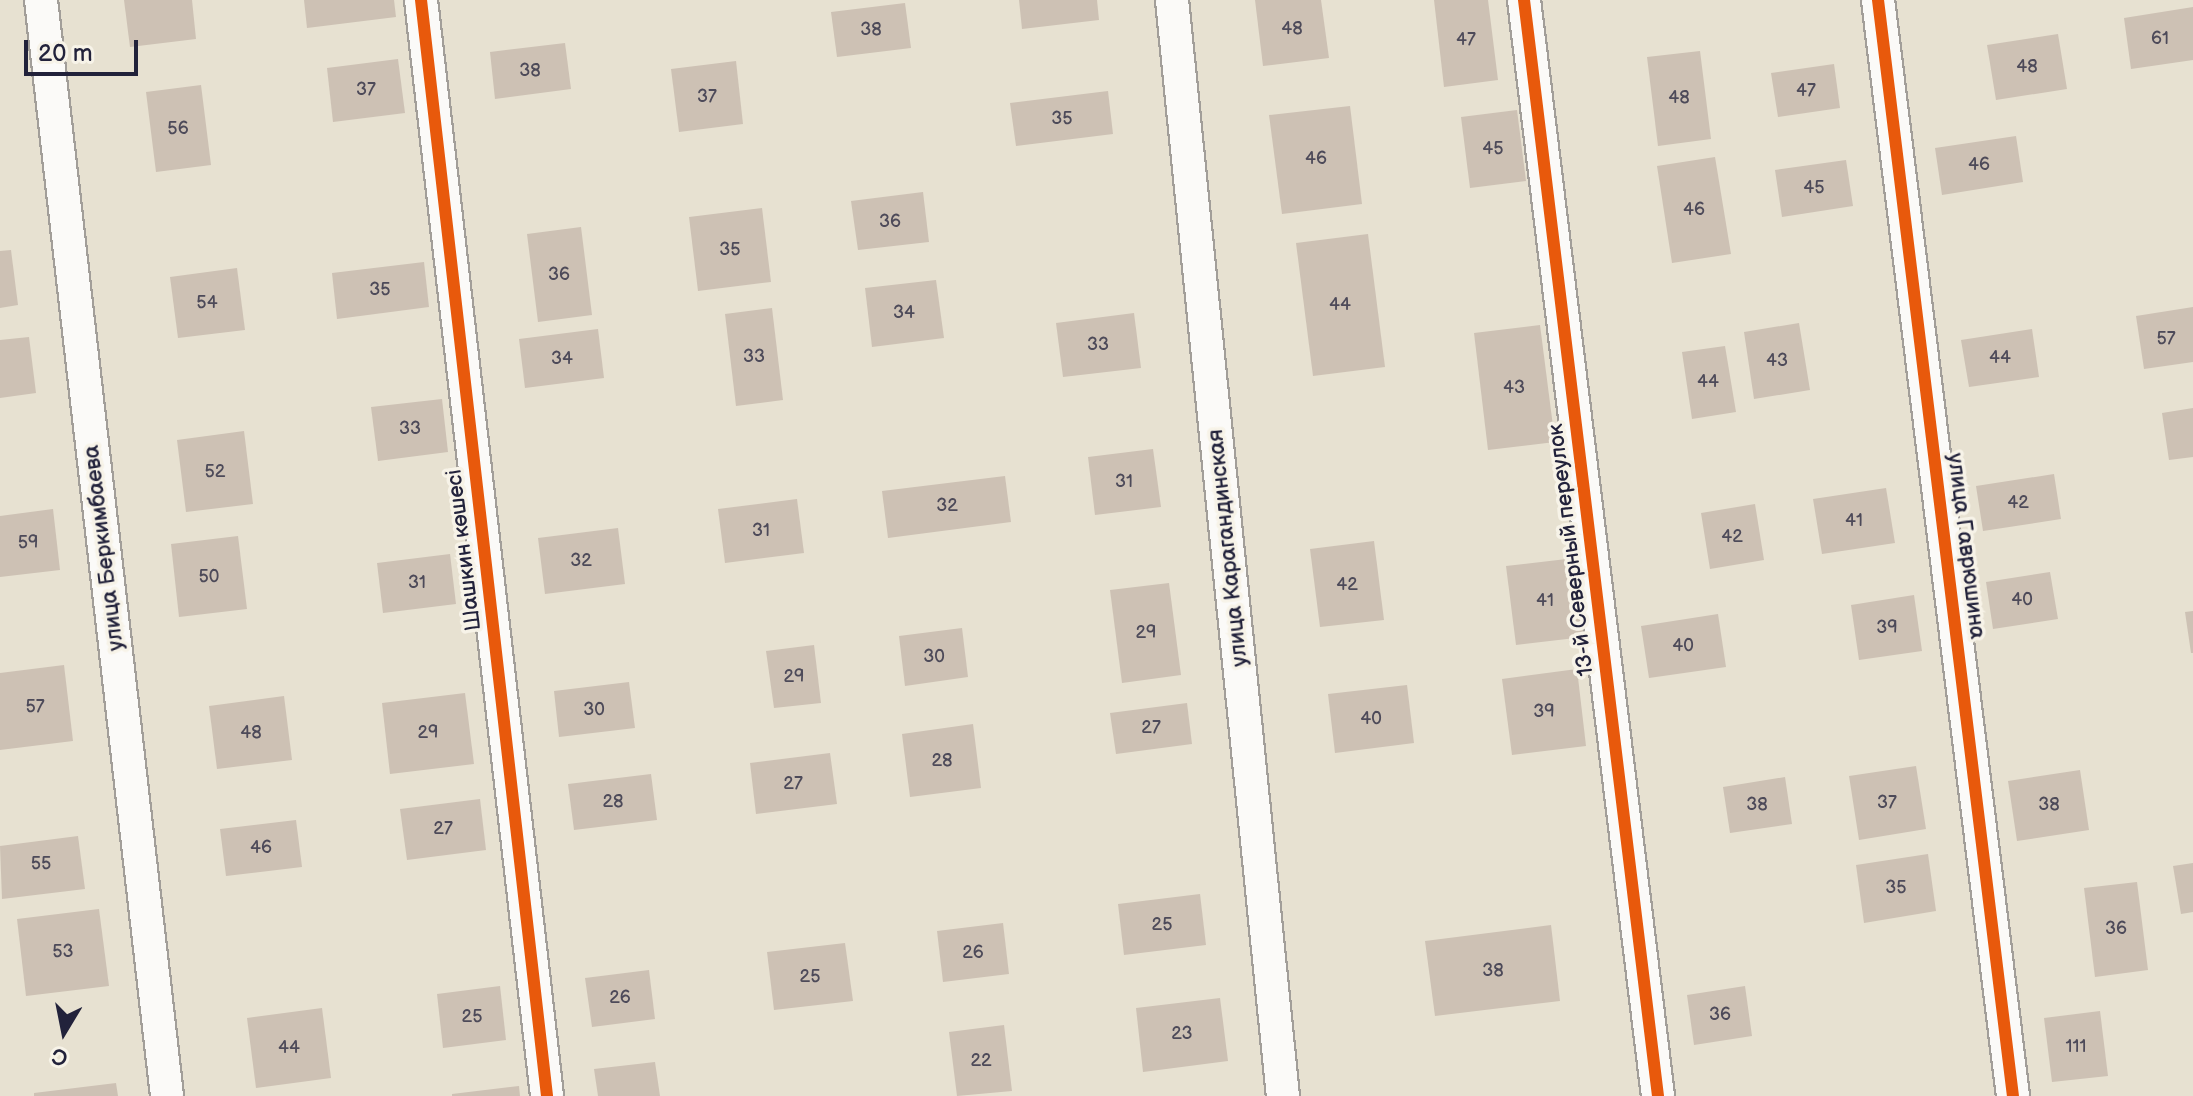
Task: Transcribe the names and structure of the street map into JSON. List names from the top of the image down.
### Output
{
  "streets": {
    "street": [
      "улица Гаврюшина",
      "улица Беркимбаева",
      "улица Карагандинская",
      "Шашкин көшесі",
      "13-й Северный переулок"
    ]
  },
  "house_numbers": [
    "48",
    "38",
    "61",
    "47",
    "48",
    "38",
    "37",
    "47",
    "37",
    "48",
    "35",
    "56",
    "45",
    "46",
    "46",
    "45",
    "46",
    "36",
    "35",
    "36",
    "35",
    "54",
    "44",
    "34",
    "57",
    "33",
    "33",
    "44",
    "34",
    "43",
    "44",
    "43",
    "33",
    "52",
    "31",
    "42",
    "32",
    "41",
    "31",
    "42",
    "59",
    "32",
    "50",
    "31",
    "42",
    "40",
    "41",
    "39",
    "29",
    "40",
    "30",
    "29",
    "57",
    "30",
    "39",
    "40",
    "27",
    "48",
    "29",
    "28",
    "27",
    "28",
    "37",
    "38",
    "38",
    "27",
    "46",
    "55",
    "35",
    "25",
    "36",
    "53",
    "26",
    "38",
    "25",
    "26",
    "36",
    "25",
    "23",
    "111",
    "44",
    "22"
  ],
  "scale_bar": "20 m",
  "north": "bottom"
}
